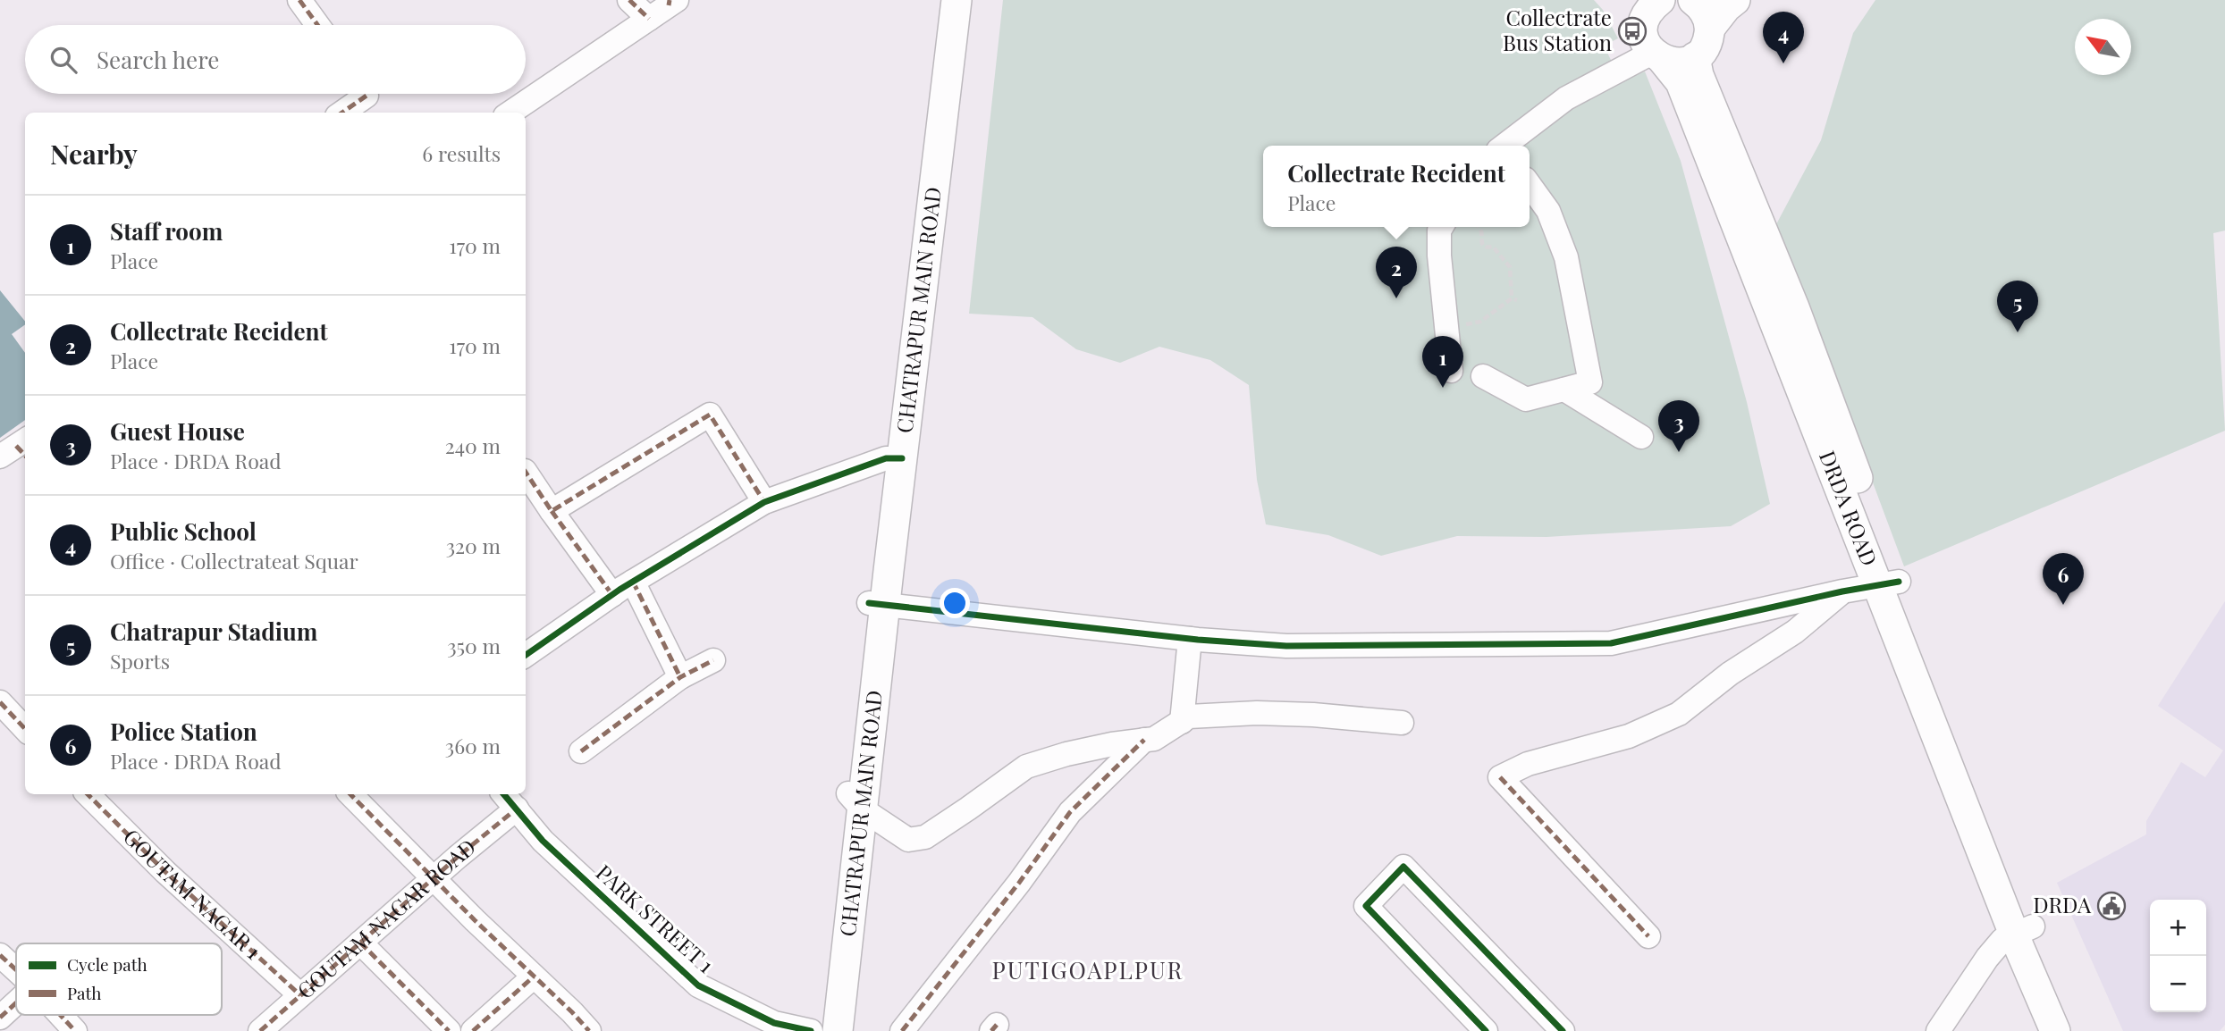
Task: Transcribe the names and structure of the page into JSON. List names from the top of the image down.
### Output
{
  "streets": {
    "main road": ["CHATRAPUR MAIN ROAD", "DRDA ROAD"],
    "street": ["GOUTAM NAGAR 1", "GOUTAM NAGAR ROAD", "PARK STREET 1"]
  },
  "crossings": [
    ["GOUTAM NAGAR 1", "GOUTAM NAGAR ROAD"],
    ["GOUTAM NAGAR ROAD", "PARK STREET 1"]
  ],
  "districts": ["PUTIGOAPLPUR"],
  "places": {
    "bus stop": ["Collectrate Bus Station"],
    "public building": ["DRDA"]
  },
  "legend": ["Cycle path", "Path"],
  "north": "top left",
  "page": {
    "pins": [
      "4",
      "2",
      "5",
      "1",
      "3",
      "6"
    ],
    "search": "Search here",
    "heading": ["Nearby", "6 results"],
    "popup": ["Collectrate Recident", "Place"],
    "list": [
      {
        "mark": "1",
        "name": "Staff room",
        "note": "Place",
        "value": "170 m"
      },
      {
        "mark": "2",
        "name": "Collectrate Recident",
        "note": "Place",
        "value": "170 m"
      },
      {
        "mark": "3",
        "name": "Guest House",
        "note": "Place · DRDA Road",
        "value": "240 m"
      },
      {
        "mark": "4",
        "name": "Public School",
        "note": "Office · Collectrateat Squar",
        "value": "320 m"
      },
      {
        "mark": "5",
        "name": "Chatrapur Stadium",
        "note": "Sports",
        "value": "350 m"
      },
      {
        "mark": "6",
        "name": "Police Station",
        "note": "Place · DRDA Road",
        "value": "360 m"
      }
    ],
    "map_buttons": ["+", "−"]
  }
}
